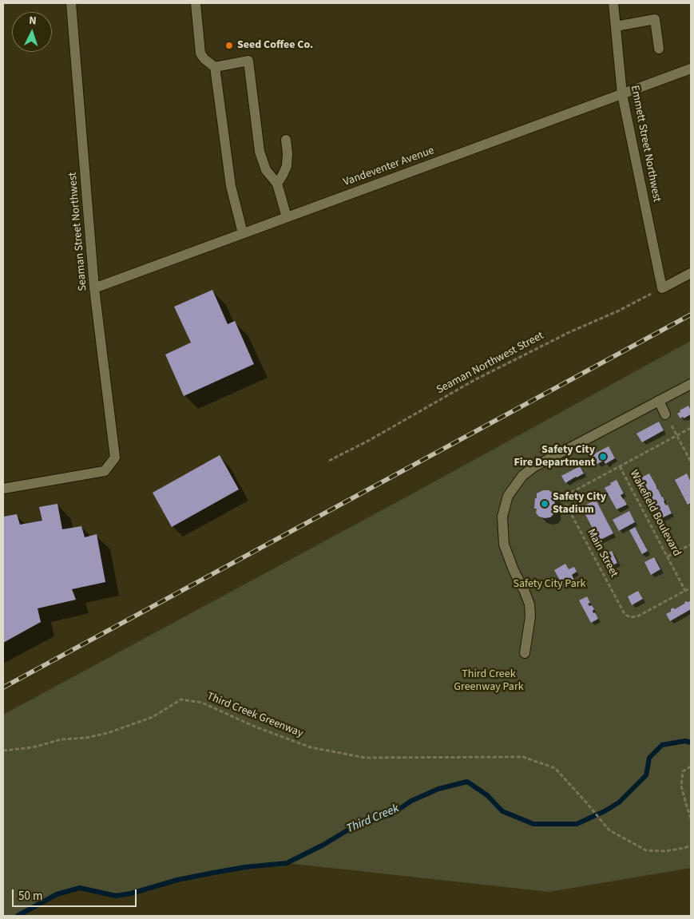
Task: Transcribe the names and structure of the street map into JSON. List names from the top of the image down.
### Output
{
  "streets": {
    "street": ["Emmett Street Northwest", "Vandeventer Avenue", "Seaman Street Northwest"],
    "path": [
      "Seaman Northwest Street",
      "Wakefield Boulevard",
      "Main Street",
      "Third Creek Greenway"
    ]
  },
  "crossings": [
    ["Emmett Street Northwest", "Vandeventer Avenue"],
    ["Emmett Street Northwest", "Seaman Northwest Street"],
    ["Vandeventer Avenue", "Seaman Street Northwest"],
    ["Wakefield Boulevard", "Main Street"]
  ],
  "water": ["Third Creek"],
  "parks": ["Safety City Park", "Third Creek Greenway Park"],
  "places": ["Seed Coffee Co.", "Safety City Fire Department", "Safety City Stadium"],
  "scale_bar": "50 m",
  "north": "top"
}
